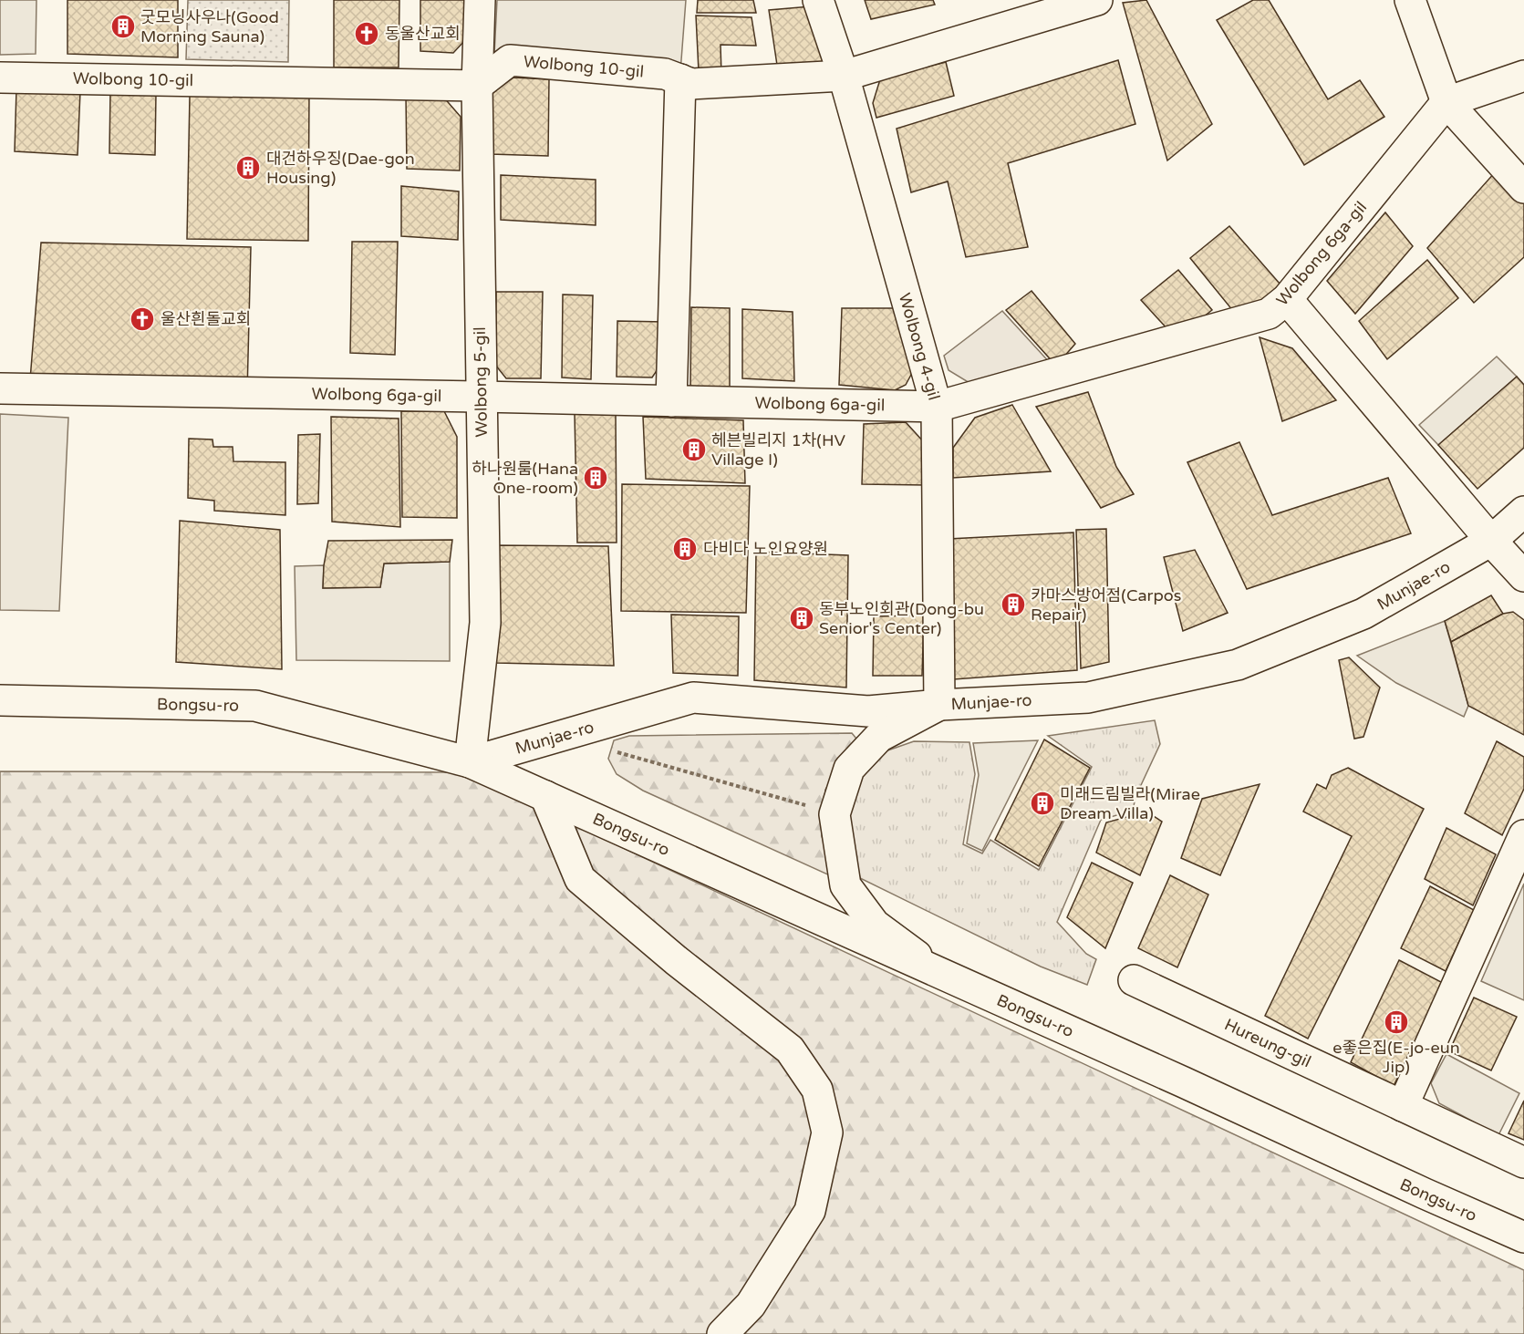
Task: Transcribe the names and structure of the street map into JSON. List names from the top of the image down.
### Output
{
  "streets": {
    "street": [
      "Wolbong 10-gil",
      "Wolbong 6ga-gil",
      "Wolbong 4-gil",
      "Wolbong 5-gil",
      "Munjae-ro",
      "Bongsu-ro",
      "Hureung-gil"
    ]
  },
  "crossings": [
    ["Wolbong 10-gil", "Wolbong 4-gil"],
    ["Wolbong 10-gil", "Wolbong 5-gil"],
    ["Wolbong 6ga-gil", "Wolbong 4-gil"],
    ["Wolbong 6ga-gil", "Wolbong 5-gil"],
    ["Wolbong 4-gil", "Munjae-ro"],
    ["Wolbong 5-gil", "Munjae-ro"],
    ["Wolbong 5-gil", "Bongsu-ro"],
    ["Munjae-ro", "Bongsu-ro"]
  ],
  "places": {
    "building": [
      "굿모닝사우나(Good Morning Sauna)",
      "대건하우징(Dae-gon Housing)",
      "헤븐빌리지 1차(HV Village I)",
      "하나원룸(Hana One-room)",
      "다비다 노인요양원",
      "카마스방어점(Carpos Repair)",
      "동부노인회관(Dong-bu Senior's Center)",
      "미래드림빌라(Mirae Dream Villa)",
      "e좋은집(E-jo-eun Jip)"
    ],
    "church": ["동울산교회", "울산흰돌교회"]
  }
}
